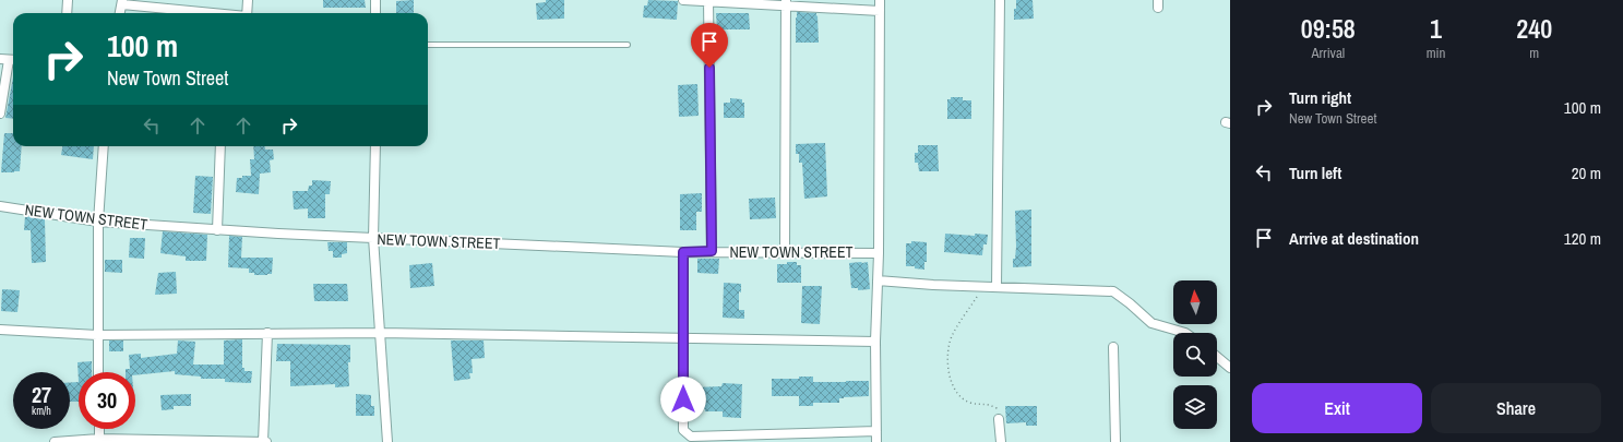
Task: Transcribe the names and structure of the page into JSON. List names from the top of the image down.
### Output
{
  "streets": {
    "street": ["NEW TOWN STREET"]
  },
  "north": "top",
  "page": {
    "eta": [
      "09:58",
      "Arrival",
      "1",
      "min",
      "240",
      "m"
    ],
    "turn": ["100 m", "New Town Street"],
    "list": [
      {
        "name": "Turn right",
        "note": "New Town Street",
        "value": "100 m"
      },
      {
        "name": "Turn left",
        "value": "20 m"
      },
      {
        "name": "Arrive at destination",
        "value": "120 m"
      }
    ],
    "speed": "27 km/h",
    "limit": "30",
    "buttons": ["Exit", "Share"]
  }
}
